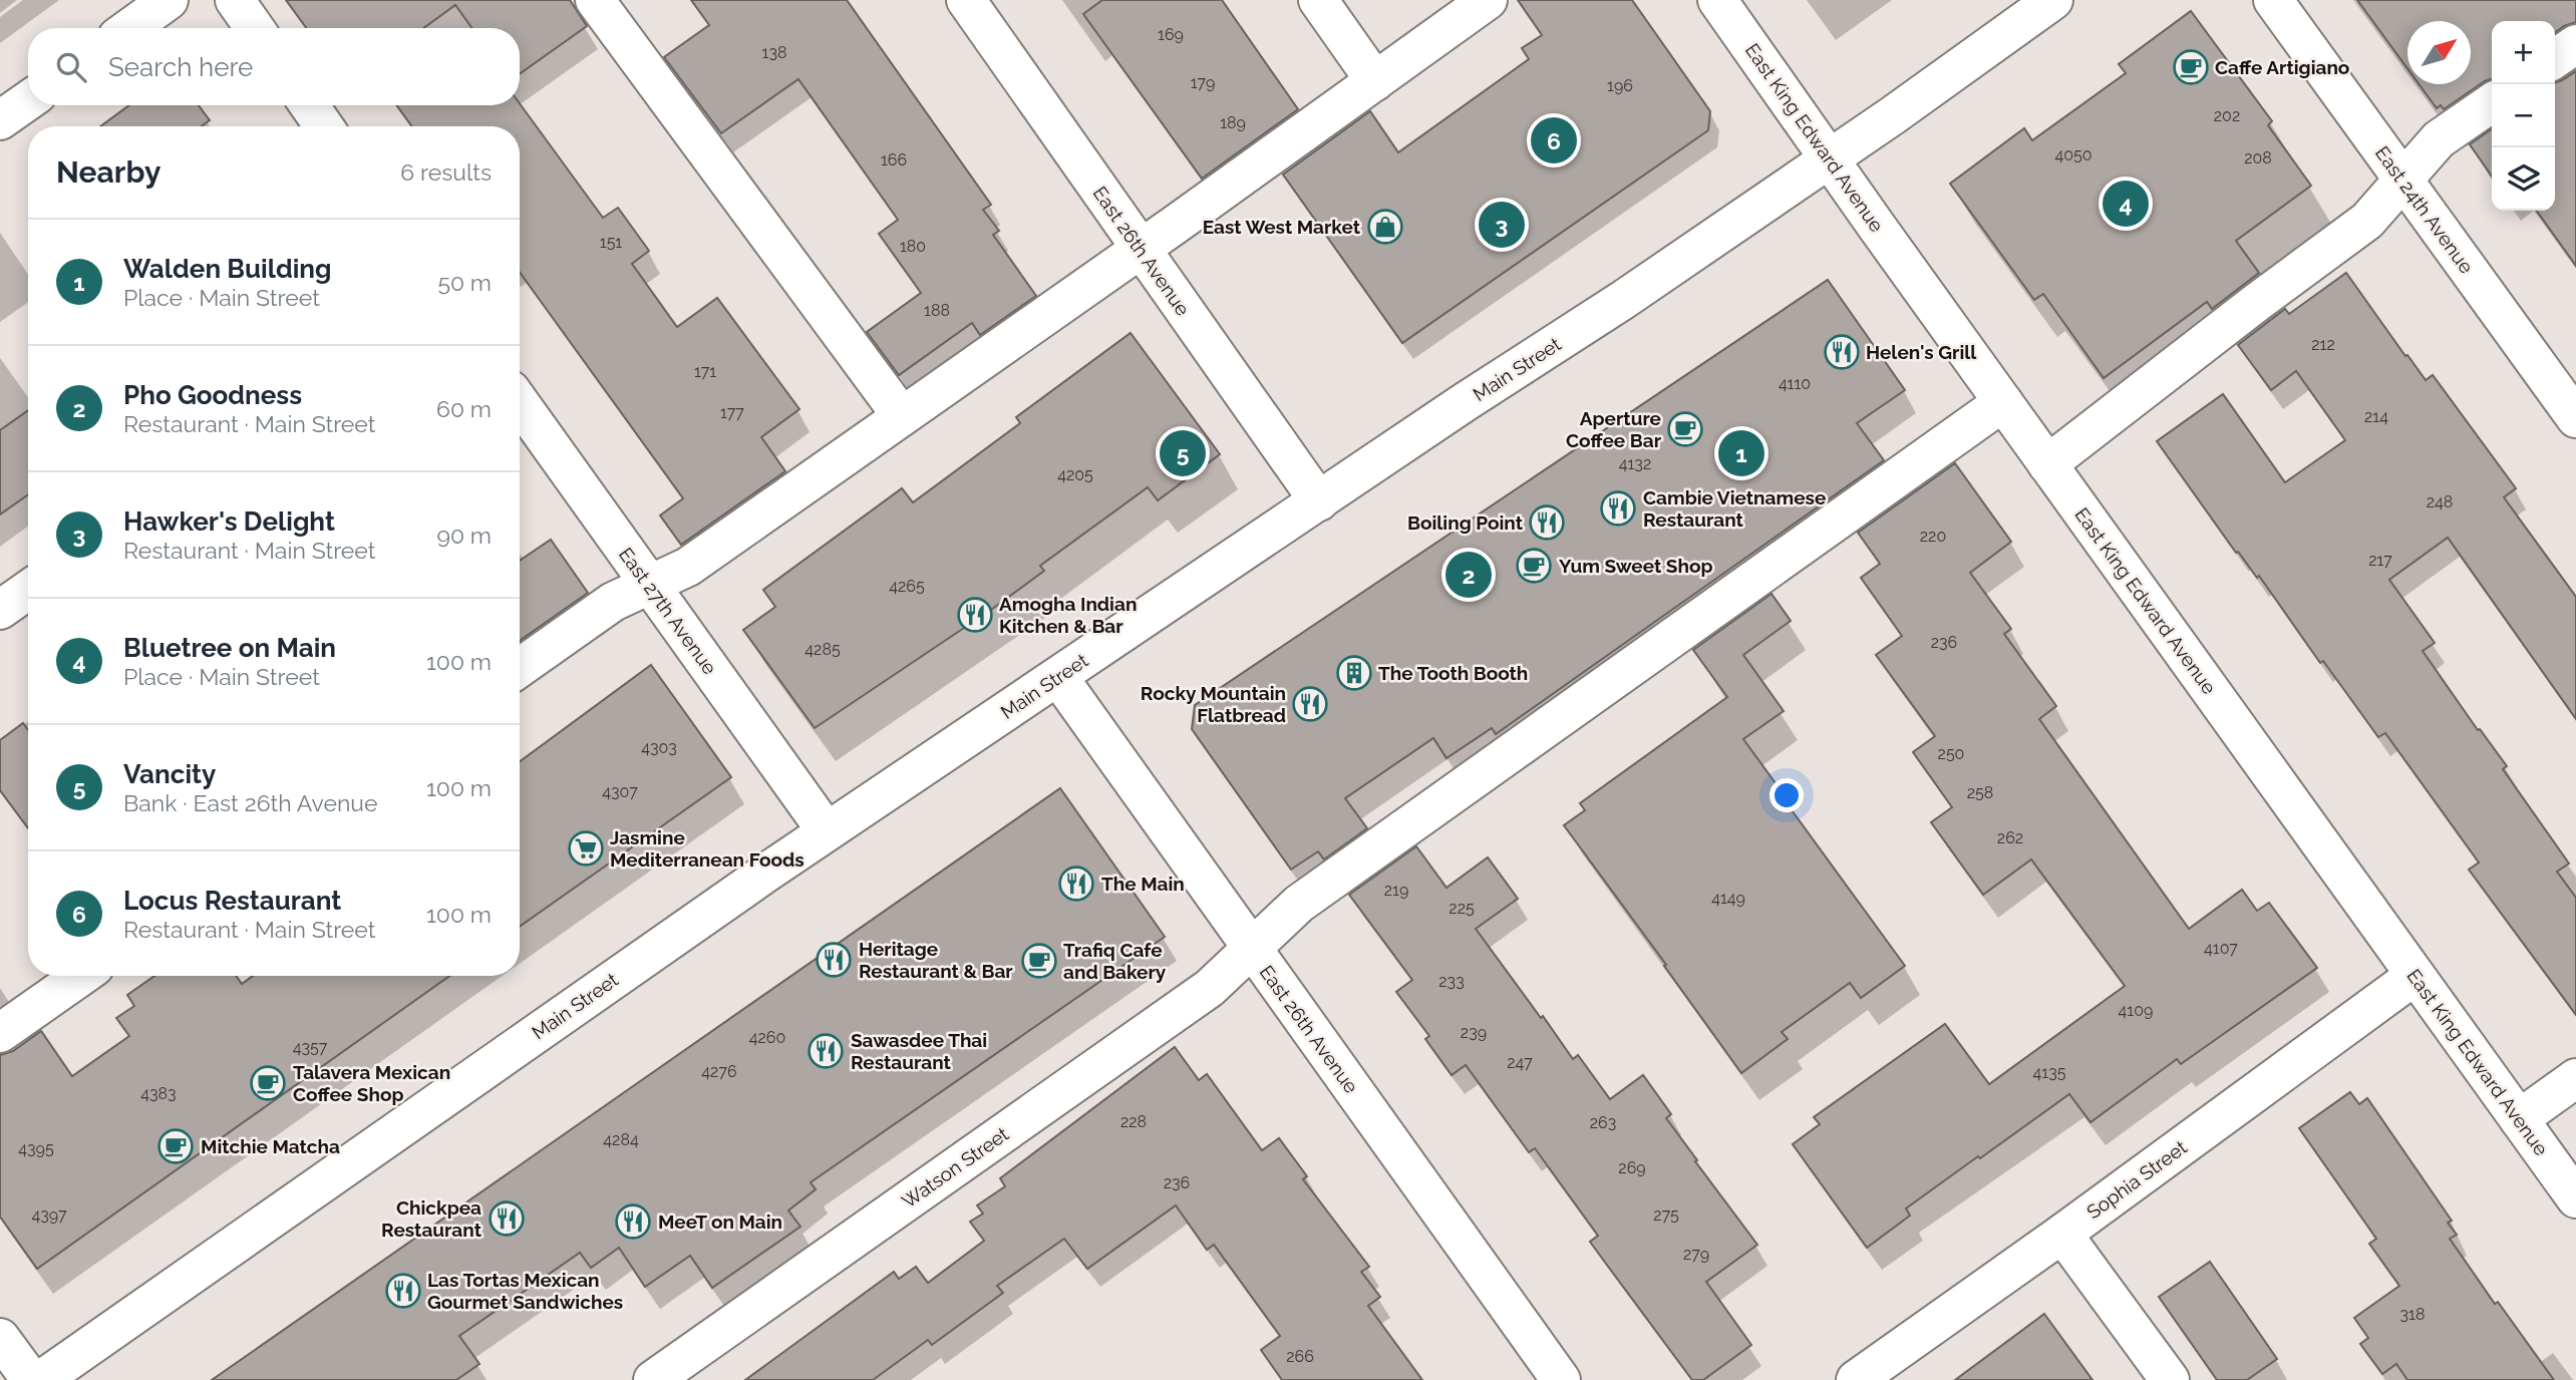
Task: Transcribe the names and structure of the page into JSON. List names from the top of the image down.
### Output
{
  "streets": {
    "street": [
      "East King Edward Avenue",
      "East 24th Avenue",
      "East 26th Avenue",
      "Main Street",
      "East 27th Avenue",
      "Watson Street",
      "Sophia Street"
    ]
  },
  "crossings": [
    ["East King Edward Avenue", "Main Street"],
    ["East King Edward Avenue", "Watson Street"],
    ["East King Edward Avenue", "Sophia Street"],
    ["East 26th Avenue", "Main Street"],
    ["East 26th Avenue", "Watson Street"],
    ["Main Street", "East 27th Avenue"]
  ],
  "places": {
    "cafe": [
      "Caffe Artigiano",
      "Aperture Coffee Bar",
      "Yum Sweet Shop",
      "Trafiq Cafe and Bakery",
      "Talavera Mexican Coffee Shop",
      "Mitchie Matcha"
    ],
    "shop": ["East West Market"],
    "restaurant": [
      "Helen's Grill",
      "Cambie Vietnamese Restaurant",
      "Boiling Point",
      "Amogha Indian Kitchen & Bar",
      "Rocky Mountain Flatbread",
      "The Main",
      "Heritage Restaurant & Bar",
      "Sawasdee Thai Restaurant",
      "Chickpea Restaurant",
      "MeeT on Main",
      "Las Tortas Mexican Gourmet Sandwiches"
    ],
    "building": ["The Tooth Booth"],
    "supermarket": ["Jasmine Mediterranean Foods"]
  },
  "house_numbers": [
    "169",
    "138",
    "179",
    "196",
    "202",
    "189",
    "4050",
    "208",
    "166",
    "151",
    "180",
    "188",
    "212",
    "171",
    "4110",
    "177",
    "214",
    "4132",
    "4205",
    "248",
    "220",
    "217",
    "4265",
    "236",
    "4285",
    "4303",
    "250",
    "4307",
    "258",
    "262",
    "219",
    "4149",
    "225",
    "4107",
    "233",
    "4109",
    "239",
    "4260",
    "4357",
    "247",
    "4276",
    "4135",
    "4383",
    "228",
    "263",
    "4284",
    "4395",
    "269",
    "236",
    "4397",
    "275",
    "279",
    "318",
    "266"
  ],
  "north": "top right",
  "page": {
    "map_buttons": ["+", "−"],
    "search": "Search here",
    "pins": [
      "6",
      "4",
      "3",
      "1",
      "5",
      "2"
    ],
    "heading": ["Nearby", "6 results"],
    "list": [
      {
        "mark": "1",
        "name": "Walden Building",
        "note": "Place · Main Street",
        "value": "50 m"
      },
      {
        "mark": "2",
        "name": "Pho Goodness",
        "note": "Restaurant · Main Street",
        "value": "60 m"
      },
      {
        "mark": "3",
        "name": "Hawker's Delight",
        "note": "Restaurant · Main Street",
        "value": "90 m"
      },
      {
        "mark": "4",
        "name": "Bluetree on Main",
        "note": "Place · Main Street",
        "value": "100 m"
      },
      {
        "mark": "5",
        "name": "Vancity",
        "note": "Bank · East 26th Avenue",
        "value": "100 m"
      },
      {
        "mark": "6",
        "name": "Locus Restaurant",
        "note": "Restaurant · Main Street",
        "value": "100 m"
      }
    ]
  }
}
